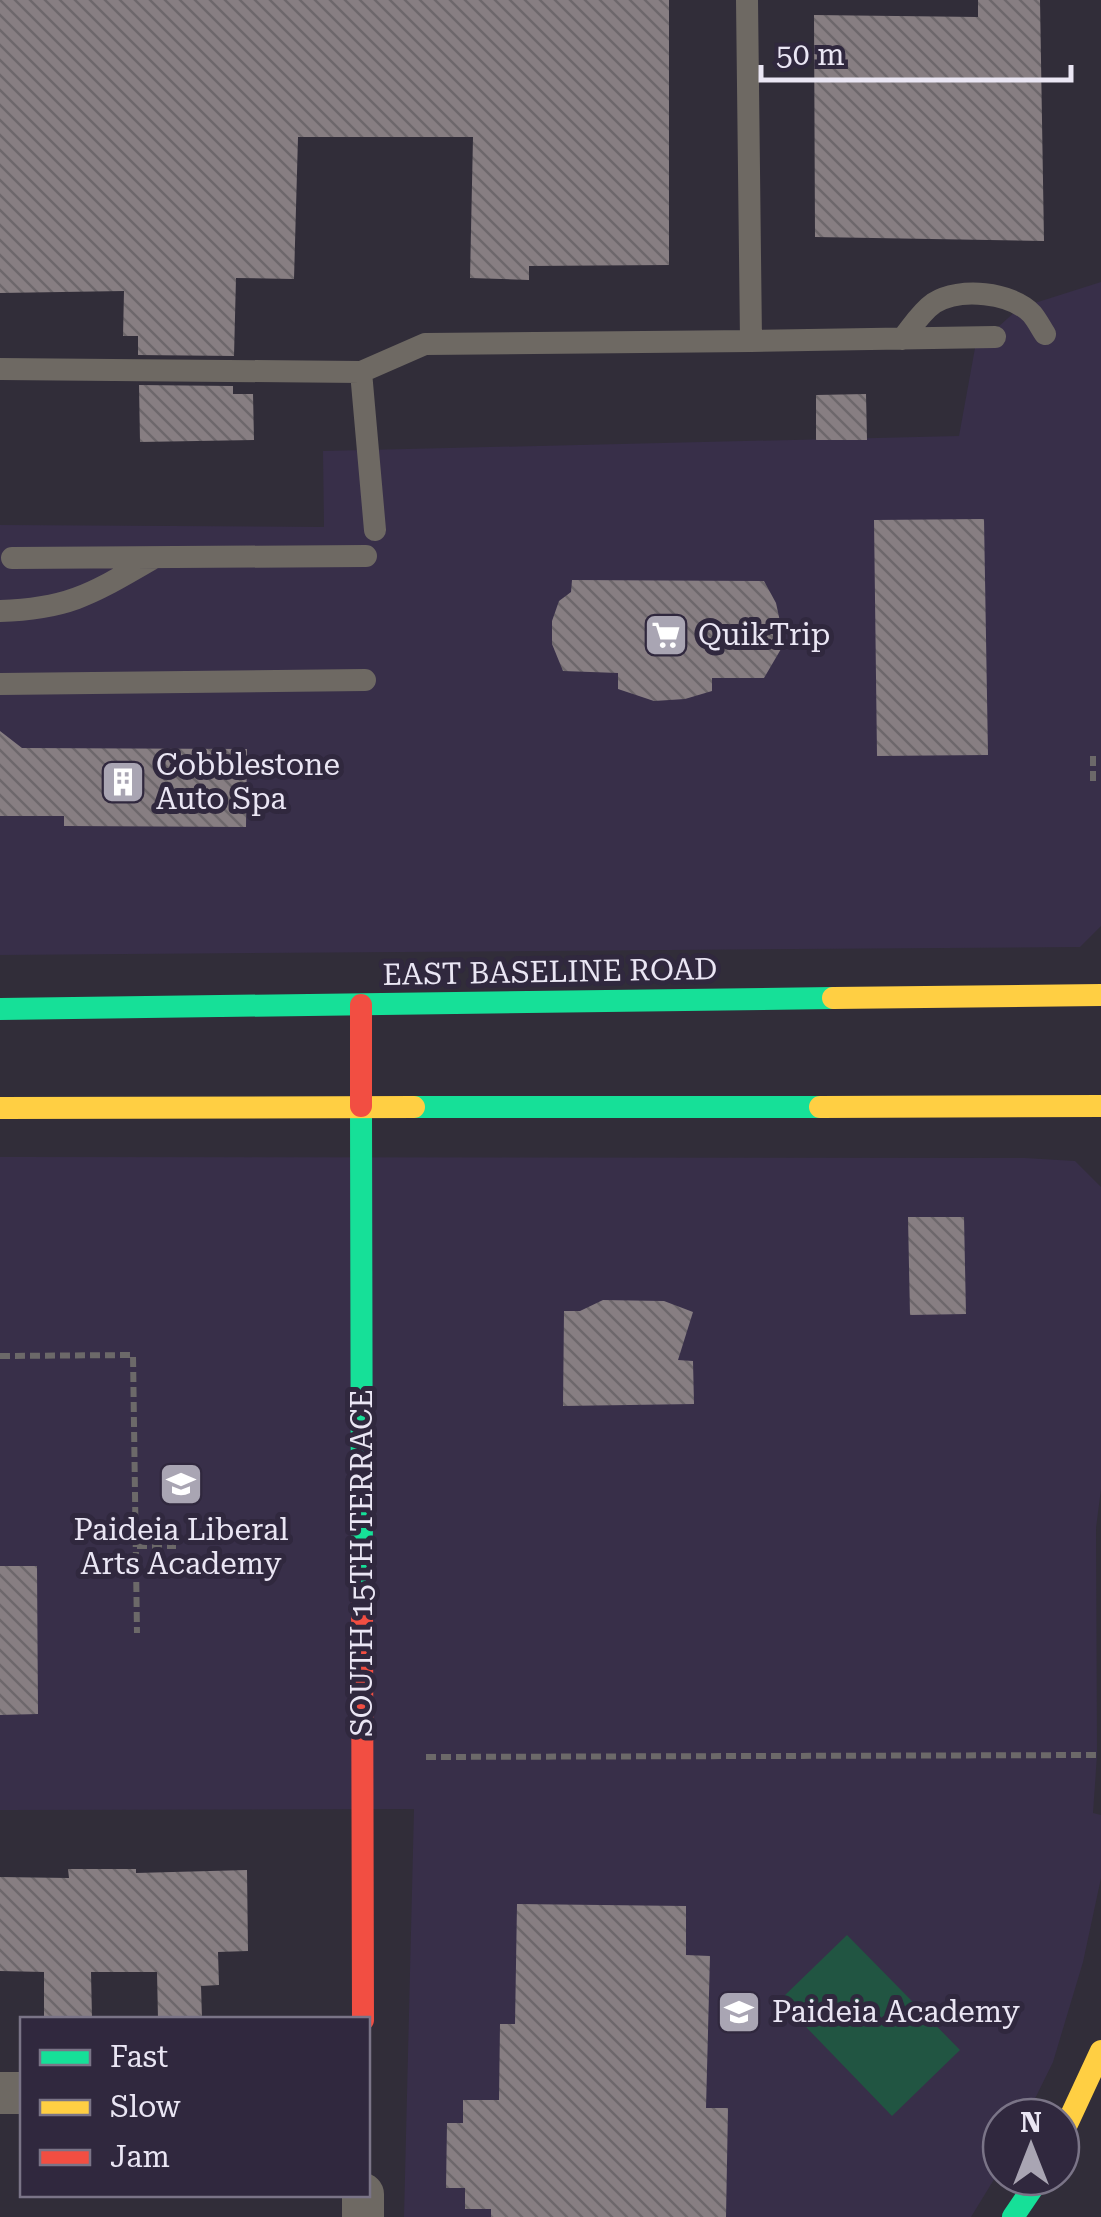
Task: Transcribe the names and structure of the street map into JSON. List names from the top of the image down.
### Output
{
  "streets": {
    "main road": ["EAST BASELINE ROAD", "SOUTH 15TH TERRACE"]
  },
  "crossings": [
    ["EAST BASELINE ROAD", "SOUTH 15TH TERRACE"]
  ],
  "places": {
    "supermarket": ["QuikTrip"],
    "building": ["Cobblestone Auto Spa"],
    "school or university": ["Paideia Liberal Arts Academy", "Paideia Academy"]
  },
  "legend": ["Fast", "Slow", "Jam"],
  "scale_bar": "50 m",
  "north": "top"
}
